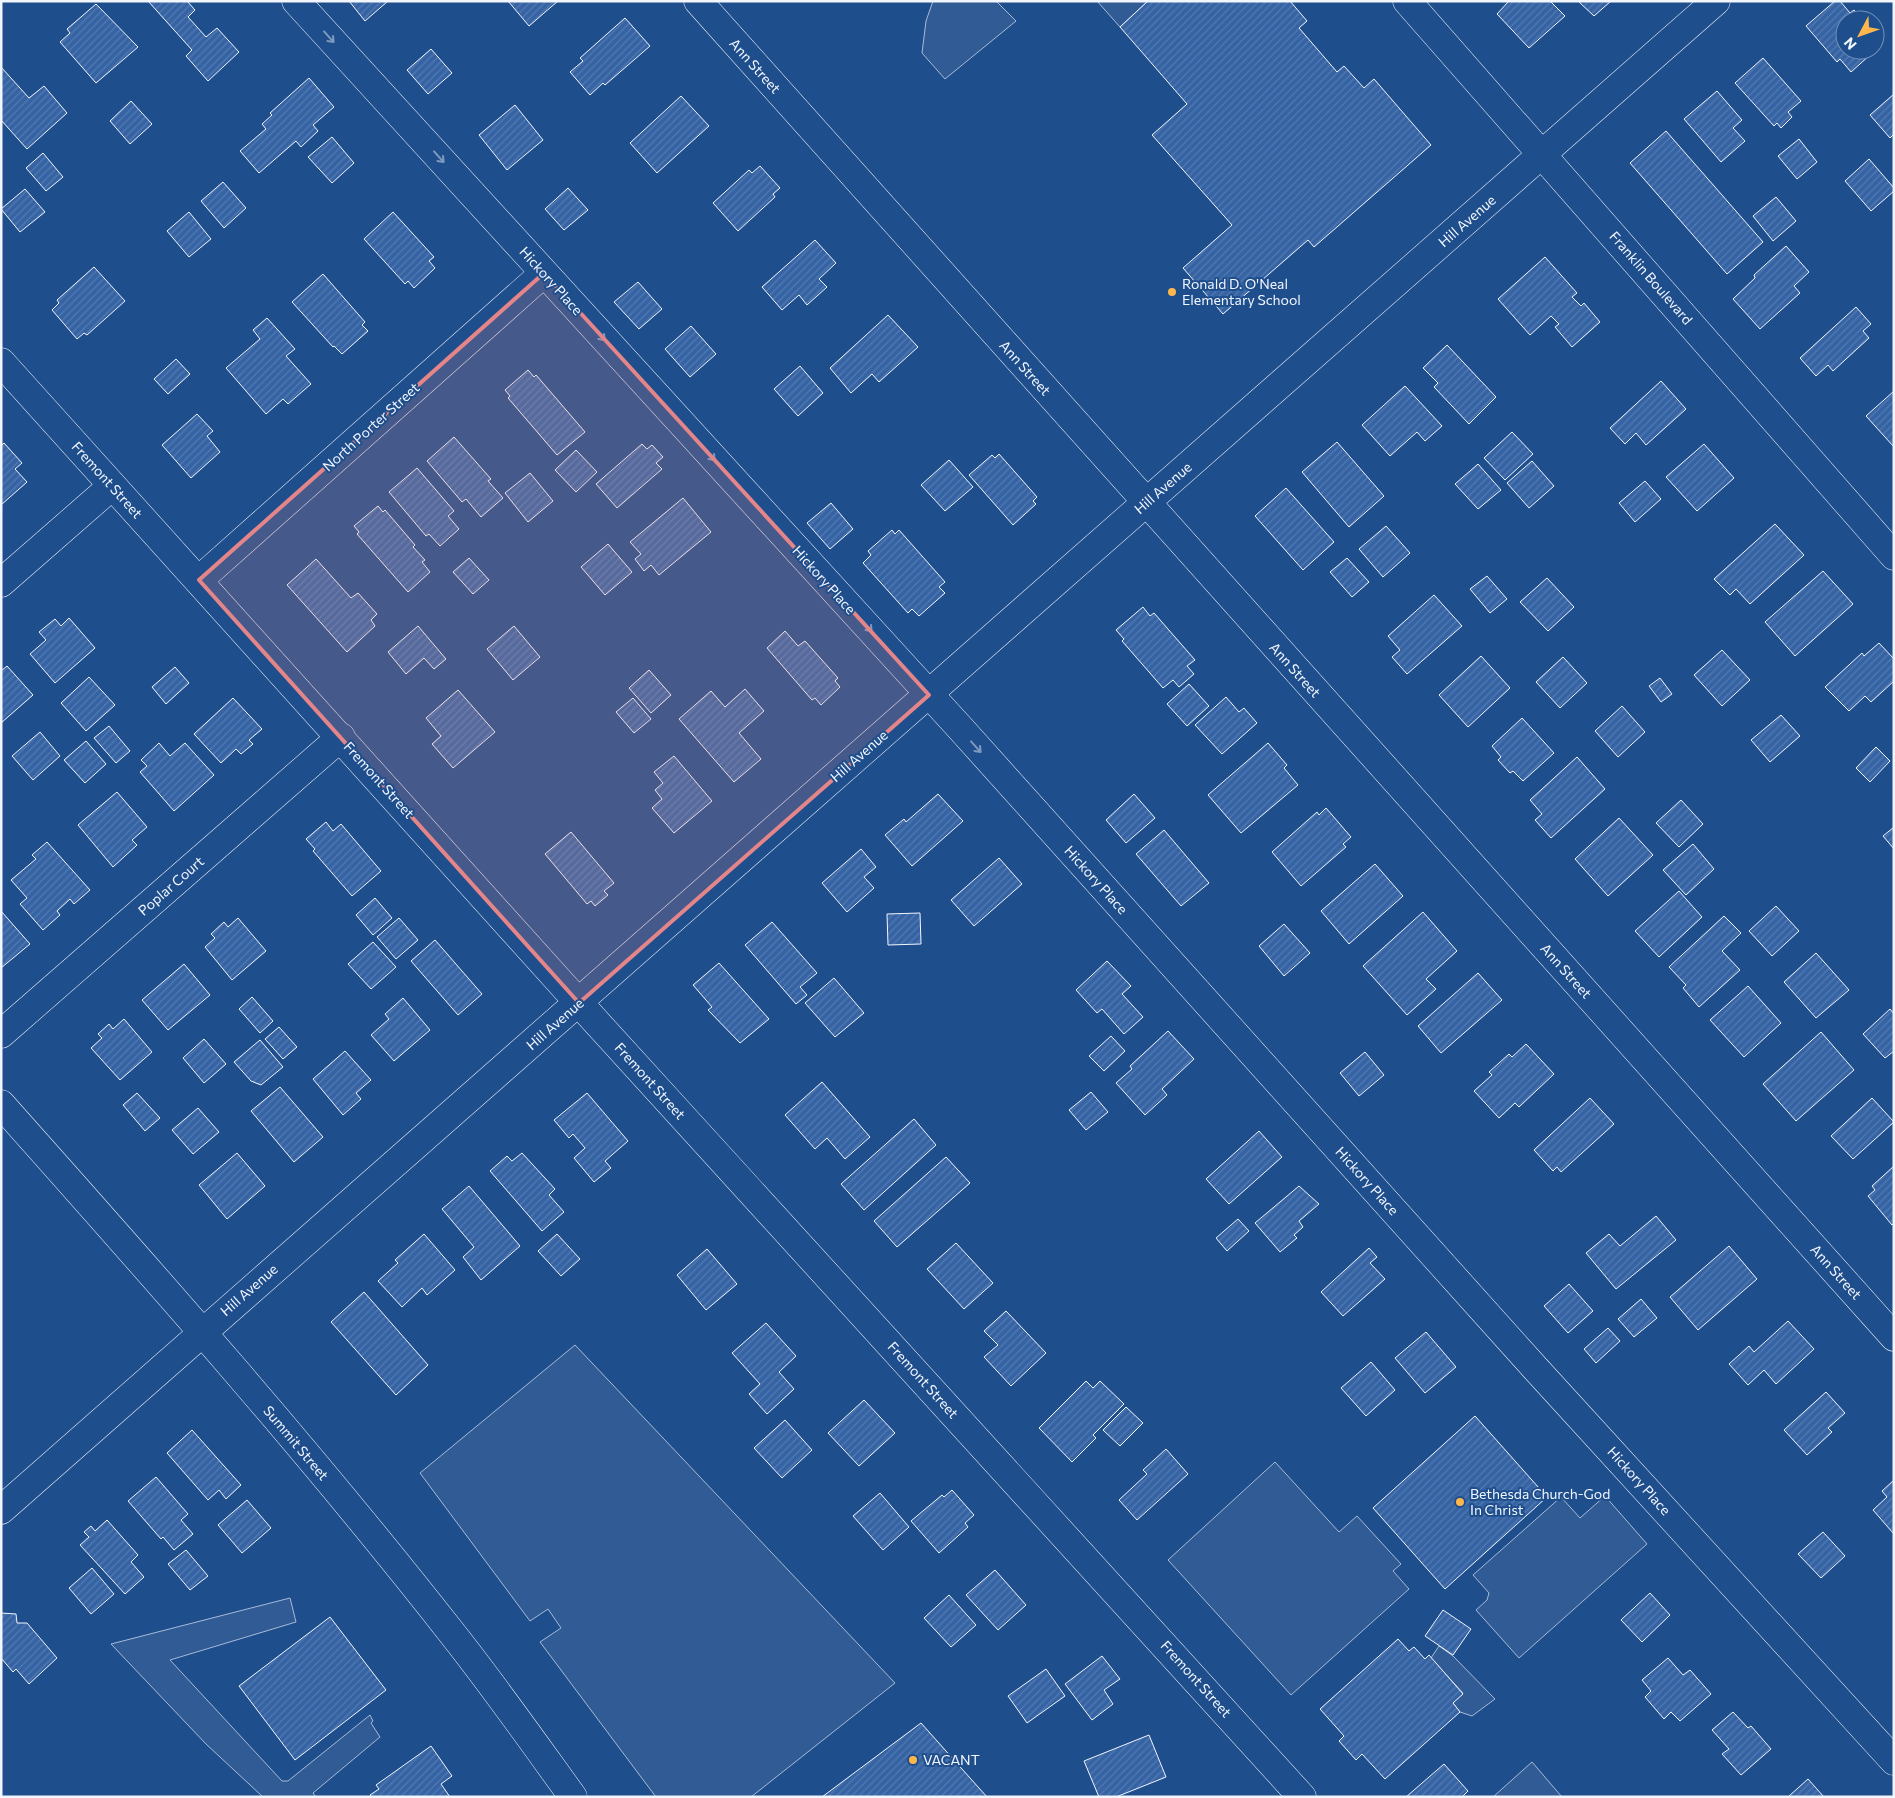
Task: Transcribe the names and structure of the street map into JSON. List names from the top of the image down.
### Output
{
  "streets": {
    "street": [
      "Ann Street",
      "Hill Avenue",
      "Franklin Boulevard",
      "Hickory Place",
      "North Porter Street",
      "Fremont Street",
      "Poplar Court",
      "Summit Street"
    ]
  },
  "crossings": [
    ["Ann Street", "Hill Avenue"],
    ["Hill Avenue", "Franklin Boulevard"],
    ["Hill Avenue", "Hickory Place"],
    ["Hill Avenue", "Fremont Street"],
    ["Hill Avenue", "Summit Street"],
    ["Hickory Place", "North Porter Street"],
    ["North Porter Street", "Fremont Street"],
    ["Fremont Street", "Poplar Court"]
  ],
  "one_way": ["Hickory Place"],
  "places": ["Ronald D. O'Neal Elementary School", "Bethesda Church-God In Christ", "VACANT"],
  "north": "bottom left"
}
